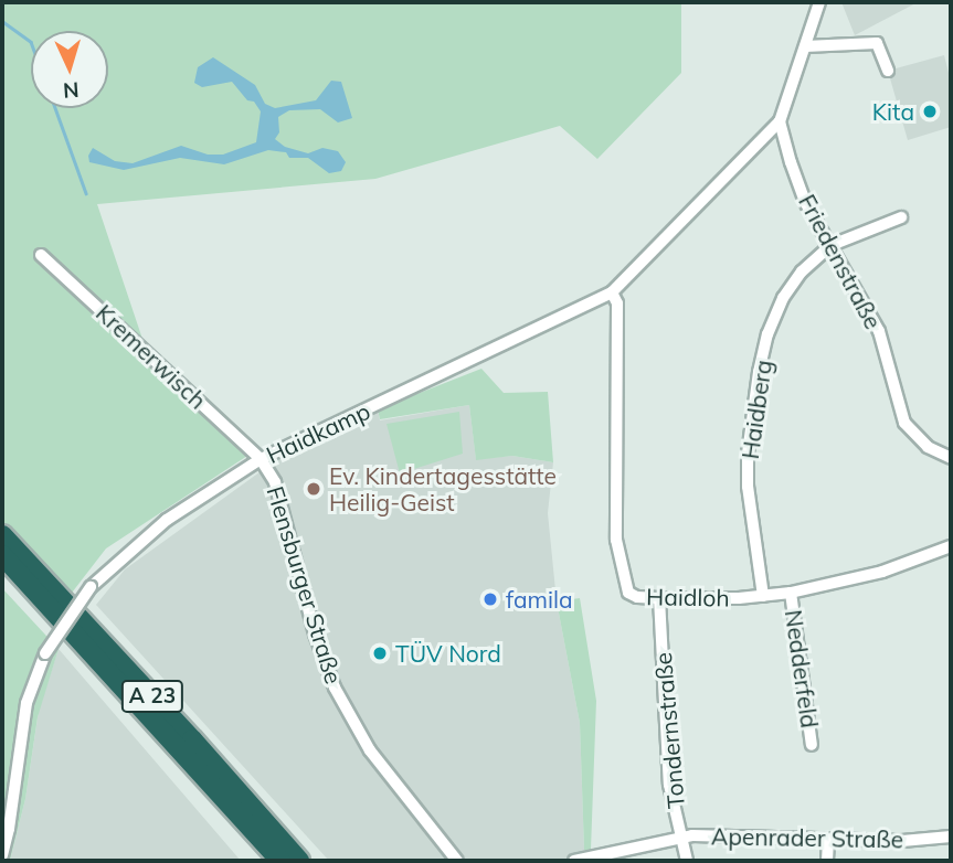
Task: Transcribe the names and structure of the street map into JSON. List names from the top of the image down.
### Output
{
  "streets": {
    "highway": ["A 23"],
    "street": [
      "Friedenstraße",
      "Kremerwisch",
      "Haidberg",
      "Haidkamp",
      "Flensburger Straße",
      "Haidloh",
      "Nedderfeld",
      "Tondernstraße",
      "Apenrader Straße"
    ]
  },
  "crossings": [
    ["Friedenstraße", "Haidberg"],
    ["Friedenstraße", "Haidkamp"],
    ["Kremerwisch", "Haidkamp"],
    ["Kremerwisch", "Flensburger Straße"],
    ["Haidberg", "Haidloh"],
    ["Haidkamp", "Flensburger Straße"],
    ["Haidkamp", "Haidloh"],
    ["Haidloh", "Nedderfeld"],
    ["Haidloh", "Tondernstraße"],
    ["Tondernstraße", "Apenrader Straße"]
  ],
  "places": [
    "Kita",
    "Ev. Kindertagesstätte Heilig-Geist",
    "famila",
    "TÜV Nord"
  ],
  "north": "bottom"
}
